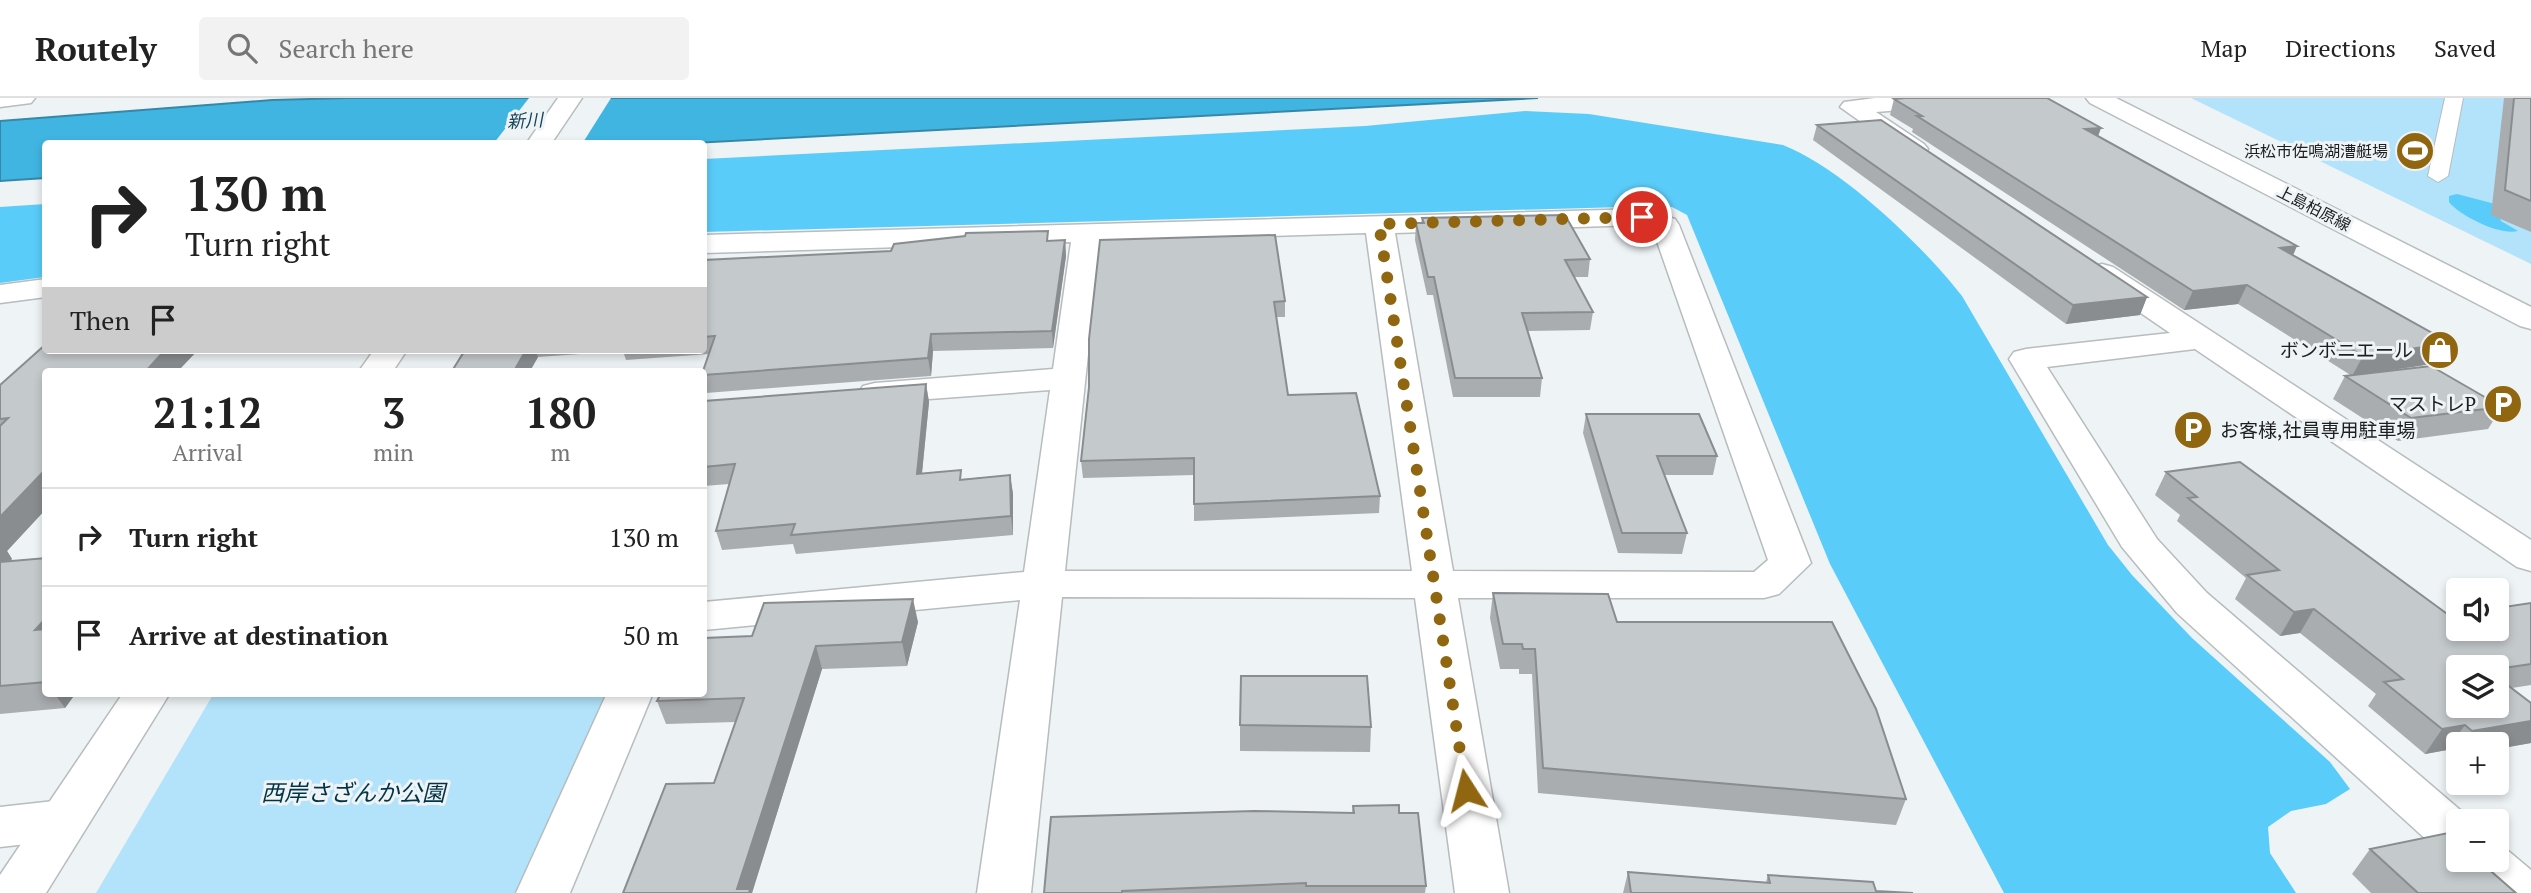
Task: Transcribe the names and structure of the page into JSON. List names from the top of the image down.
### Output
{
  "streets": {
    "street": ["上島柏原線"]
  },
  "water": ["新川"],
  "parks": ["西岸さざんか公園"],
  "places": {
    "sports": ["浜松市佐鳴湖漕艇場"],
    "shop": ["ボンボニエール"],
    "parking": ["マストレP", "お客様,社員専用駐車場"]
  },
  "page": {
    "header": "Routely",
    "search": "Search here",
    "nav": ["Map", "Directions", "Saved"],
    "turn": ["130 m", "Turn right"],
    "then": "Then",
    "eta": [
      "21:12",
      "Arrival",
      "3",
      "min",
      "180",
      "m"
    ],
    "list": [
      {
        "name": "Turn right",
        "value": "130 m"
      },
      {
        "name": "Arrive at destination",
        "value": "50 m"
      }
    ],
    "map_buttons": ["+", "−"]
  }
}
